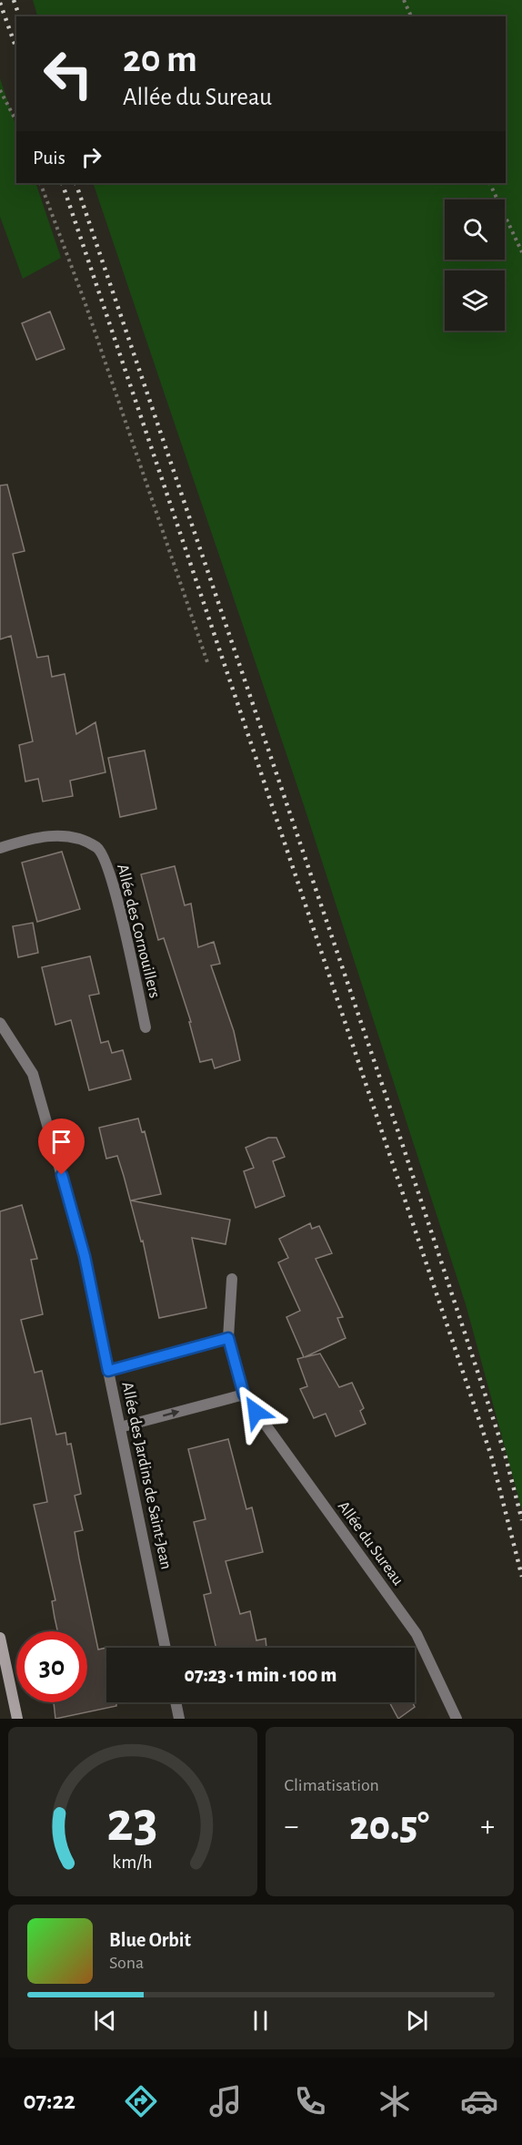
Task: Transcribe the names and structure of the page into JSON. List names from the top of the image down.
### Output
{
  "streets": {
    "street": ["Allée des Cornouillers", "Allée des Jardins de Saint-Jean", "Allée du Sureau"]
  },
  "page": {
    "turn": ["20 m", "Allée du Sureau"],
    "then": "Puis",
    "limit": "30",
    "trip": "07:23 · 1 min · 100 m",
    "tile": "Climatisation",
    "heat": ["−", "20.5°", "+"],
    "song": ["Blue Orbit", "Sona"],
    "tabs": "07:22",
    "gauge": ["23", "km/h"]
  }
}
